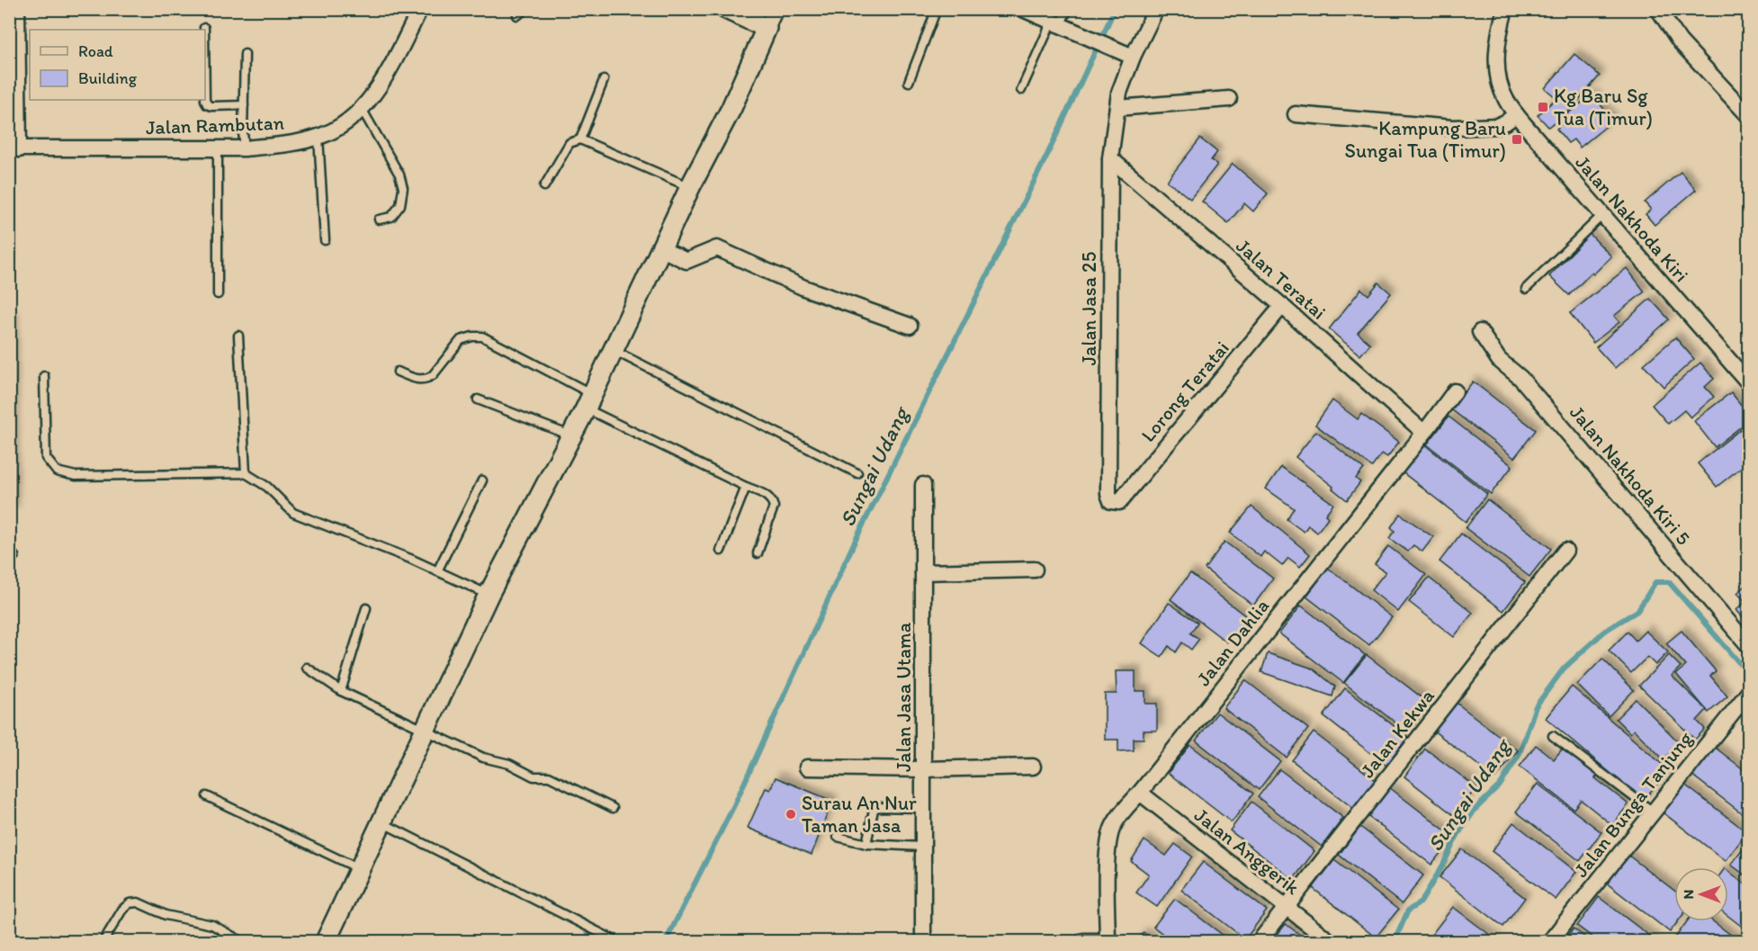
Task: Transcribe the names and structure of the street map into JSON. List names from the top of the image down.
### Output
{
  "streets": {
    "street": [
      "Jalan Rambutan",
      "Jalan Nakhoda Kiri",
      "Jalan Teratai",
      "Jalan Jasa 25",
      "Lorong Teratai",
      "Jalan Nakhoda Kiri 5",
      "Jalan Dahlia",
      "Jalan Jasa Utama",
      "Jalan Kekwa",
      "Jalan Bunga Tanjung",
      "Jalan Anggerik"
    ]
  },
  "crossings": [
    ["Jalan Teratai", "Jalan Jasa 25"],
    ["Jalan Teratai", "Lorong Teratai"],
    ["Jalan Teratai", "Jalan Dahlia"],
    ["Jalan Jasa 25", "Lorong Teratai"],
    ["Jalan Dahlia", "Jalan Anggerik"],
    ["Jalan Kekwa", "Jalan Anggerik"]
  ],
  "water": ["Sungai Udang"],
  "places": {
    "transit": ["Kg Baru Sg Tua (Timur)", "Kampung Baru Sungai Tua (Timur)"],
    "other": ["Surau An Nur Taman Jasa"]
  },
  "legend": ["Road", "Building"],
  "north": "left"
}
